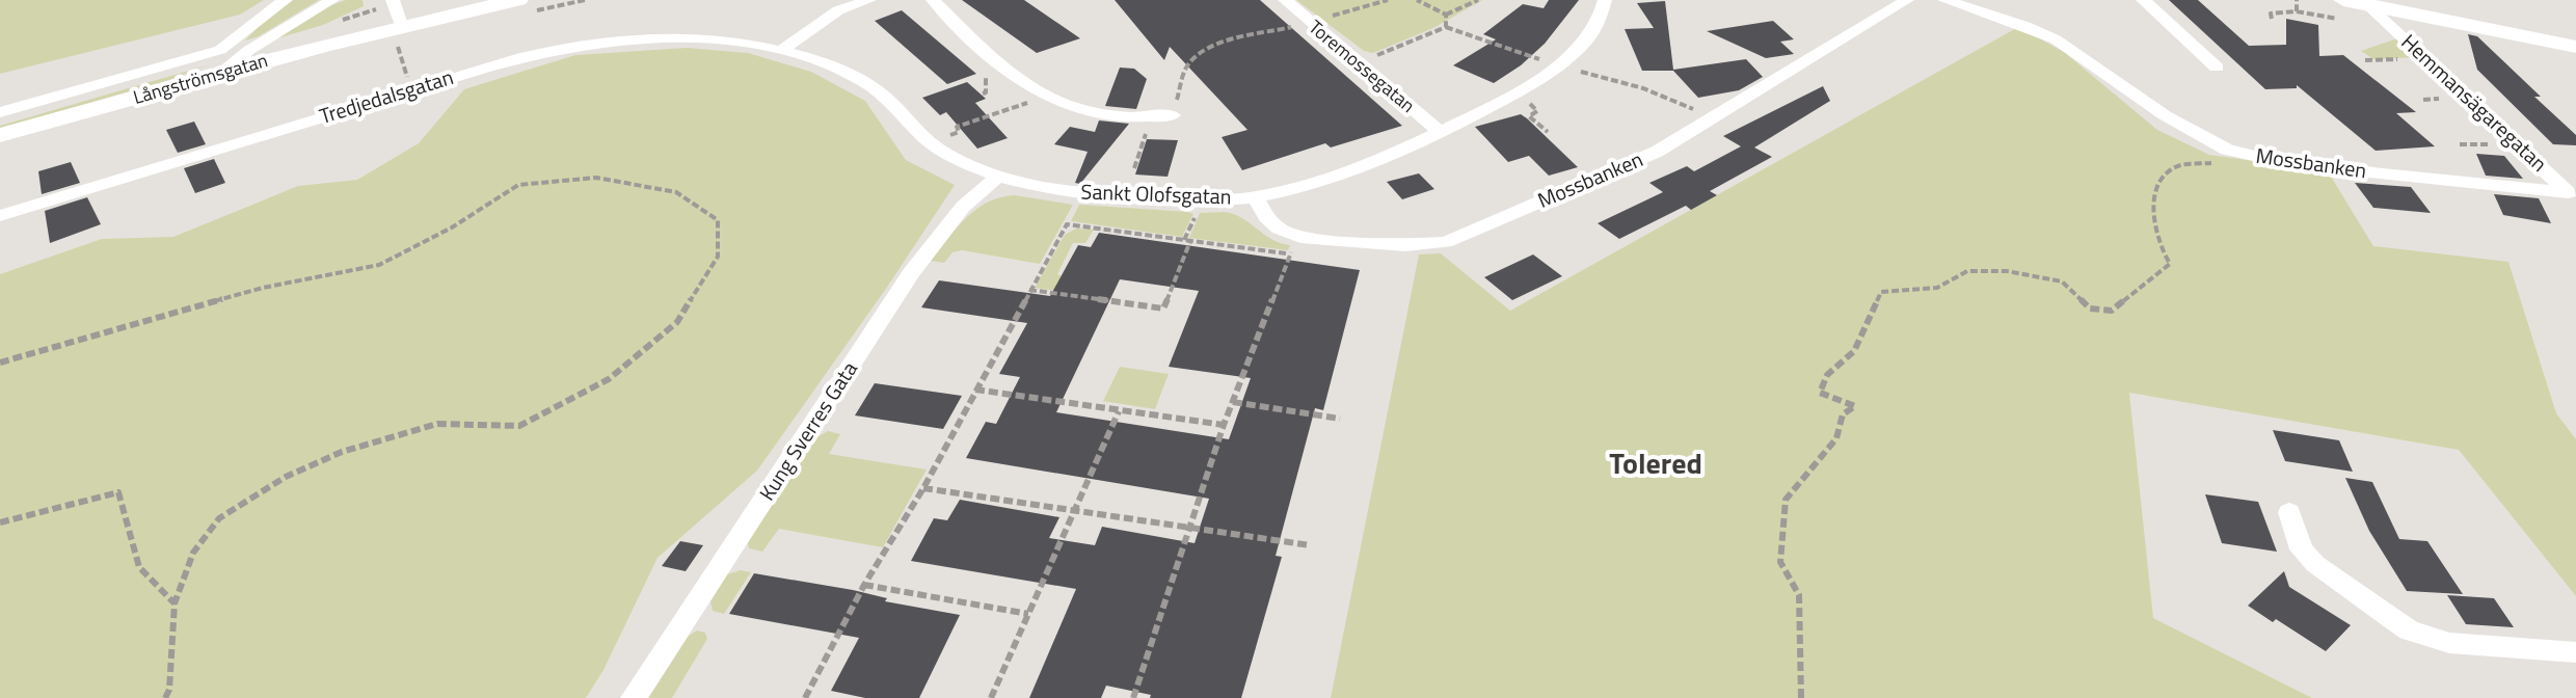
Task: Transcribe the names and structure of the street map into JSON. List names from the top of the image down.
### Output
{
  "streets": {
    "street": [
      "Toremossegatan",
      "Långströmsgatan",
      "Tredjedalsgatan",
      "Hemmansägaregatan",
      "Mossbanken",
      "Sankt Olofsgatan",
      "Kung Sverres Gata"
    ]
  },
  "crossings": [
    ["Toremossegatan", "Sankt Olofsgatan"],
    ["Tredjedalsgatan", "Sankt Olofsgatan"],
    ["Hemmansägaregatan", "Mossbanken"],
    ["Mossbanken", "Sankt Olofsgatan"],
    ["Sankt Olofsgatan", "Kung Sverres Gata"]
  ],
  "districts": ["Tolered"]
}
